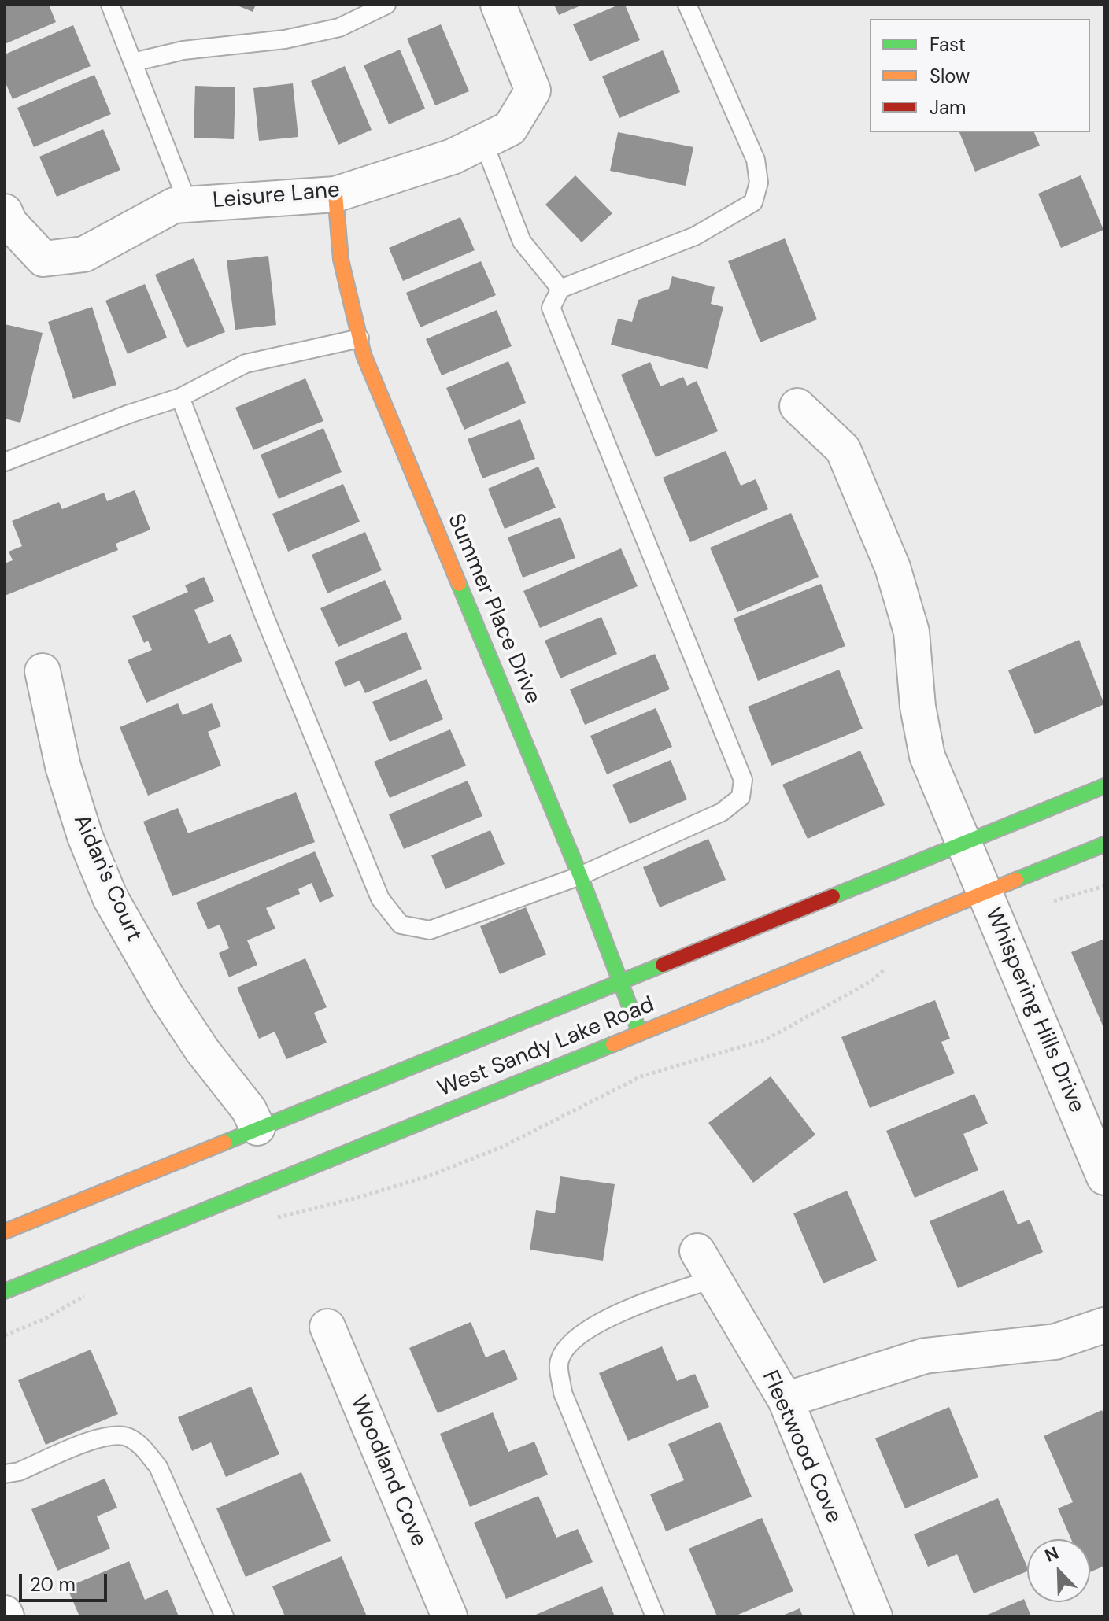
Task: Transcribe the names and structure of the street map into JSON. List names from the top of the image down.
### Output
{
  "streets": {
    "main road": ["Summer Place Drive", "West Sandy Lake Road"],
    "street": [
      "Leisure Lane",
      "Aidan's Court",
      "Whispering Hills Drive",
      "Fleetwood Cove",
      "Woodland Cove"
    ]
  },
  "crossings": [
    ["Leisure Lane", "Summer Place Drive"],
    ["Summer Place Drive", "West Sandy Lake Road"],
    ["Aidan's Court", "West Sandy Lake Road"],
    ["Whispering Hills Drive", "West Sandy Lake Road"]
  ],
  "legend": ["Fast", "Slow", "Jam"],
  "scale_bar": "20 m",
  "north": "top left"
}
